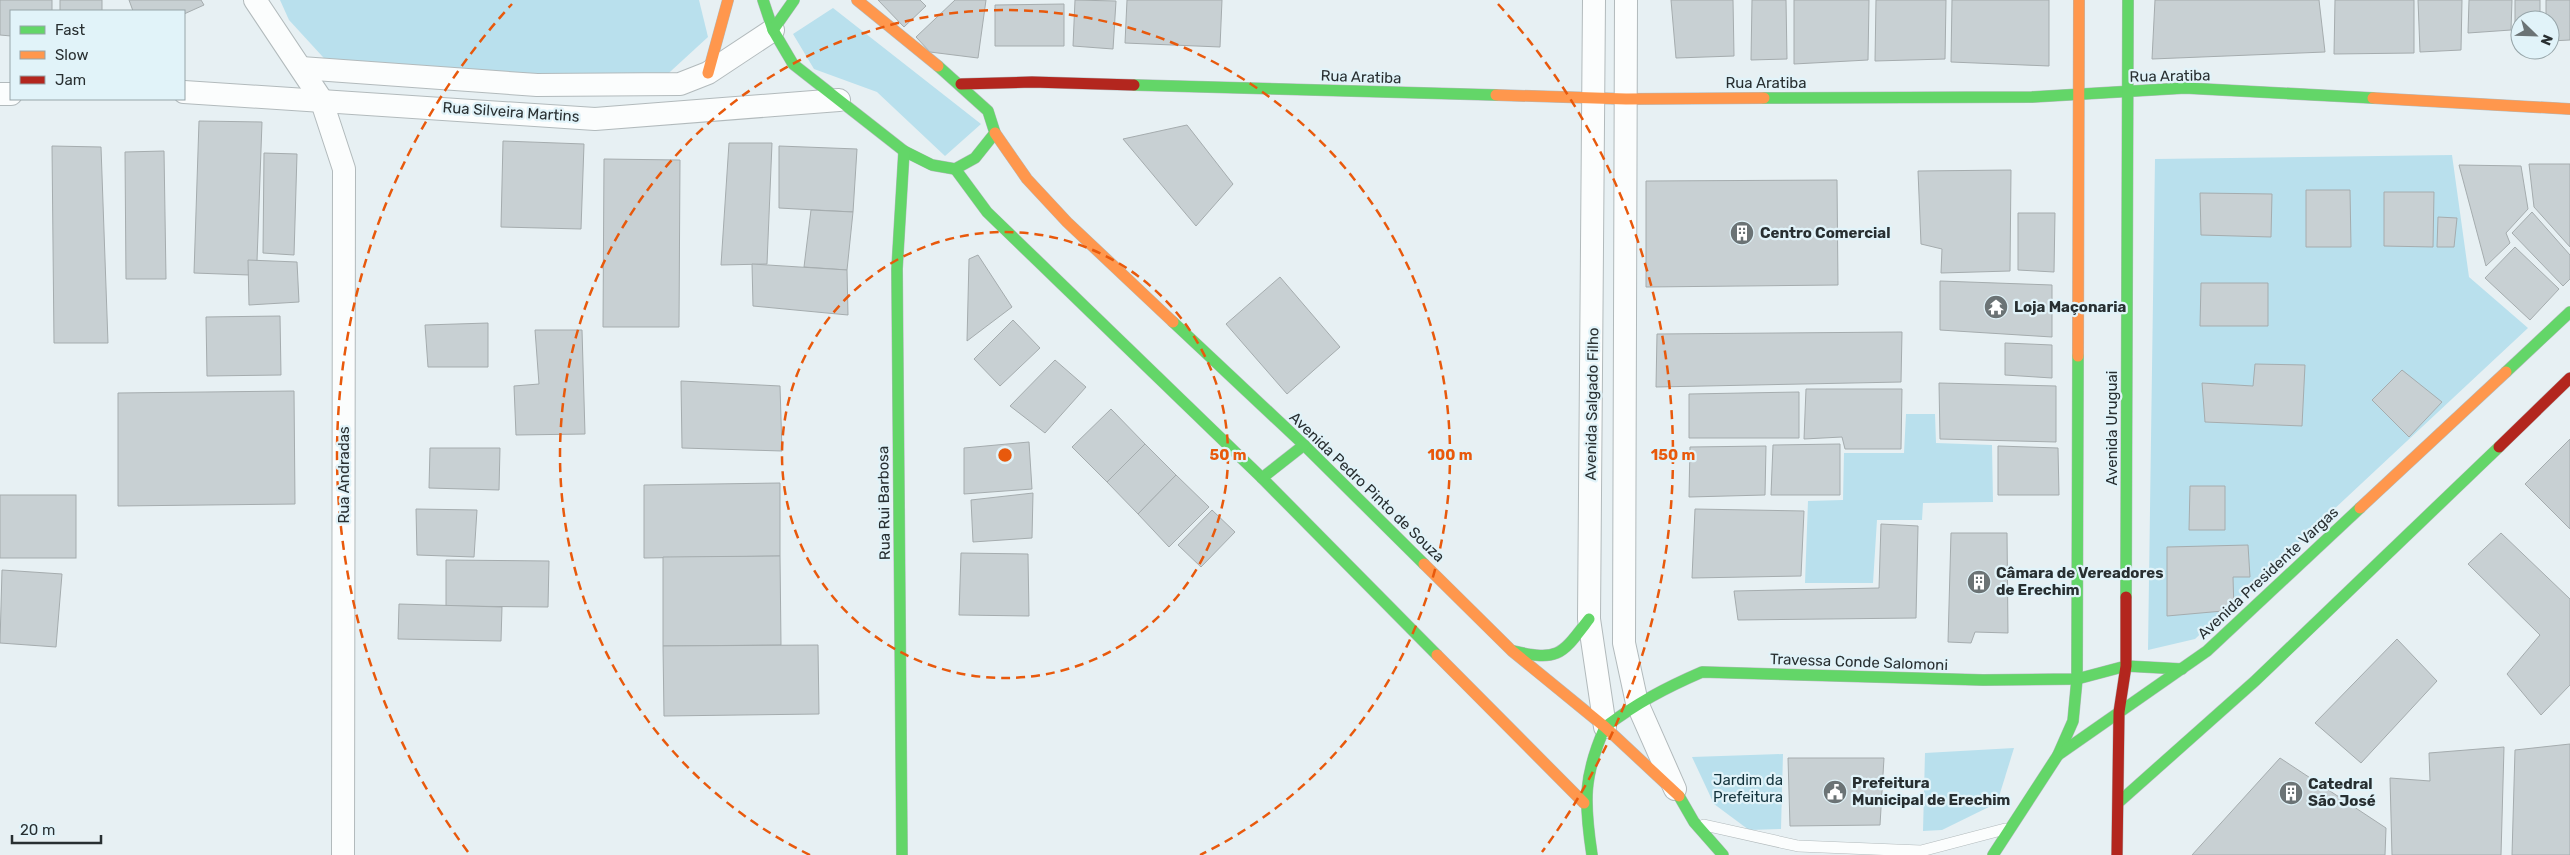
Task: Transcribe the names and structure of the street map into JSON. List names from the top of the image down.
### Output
{
  "streets": {
    "street": [
      "Rua Aratiba",
      "Rua Silveira Martins",
      "Avenida Salgado Filho",
      "Avenida Uruguai",
      "Rua Andradas",
      "Avenida Pedro Pinto de Souza",
      "Rua Rui Barbosa",
      "Avenida Presidente Vargas",
      "Travessa Conde Salomoni"
    ]
  },
  "crossings": [
    ["Rua Aratiba", "Avenida Salgado Filho"],
    ["Rua Aratiba", "Avenida Uruguai"],
    ["Rua Aratiba", "Avenida Pedro Pinto de Souza"],
    ["Rua Silveira Martins", "Rua Andradas"],
    ["Avenida Salgado Filho", "Avenida Pedro Pinto de Souza"],
    ["Avenida Salgado Filho", "Travessa Conde Salomoni"],
    ["Avenida Uruguai", "Avenida Presidente Vargas"],
    ["Avenida Uruguai", "Travessa Conde Salomoni"],
    ["Avenida Pedro Pinto de Souza", "Travessa Conde Salomoni"],
    ["Avenida Presidente Vargas", "Travessa Conde Salomoni"]
  ],
  "parks": ["Jardim da Prefeitura"],
  "places": {
    "building": ["Centro Comercial", "Câmara de Vereadores de Erechim", "Catedral São José"],
    "temple": ["Loja Maçonaria"],
    "public building": ["Prefeitura Municipal de Erechim"]
  },
  "legend": ["Fast", "Slow", "Jam"],
  "scale_bar": "20 m",
  "north": "bottom right",
  "rings": ["50 m", "100 m", "150 m"]
}
